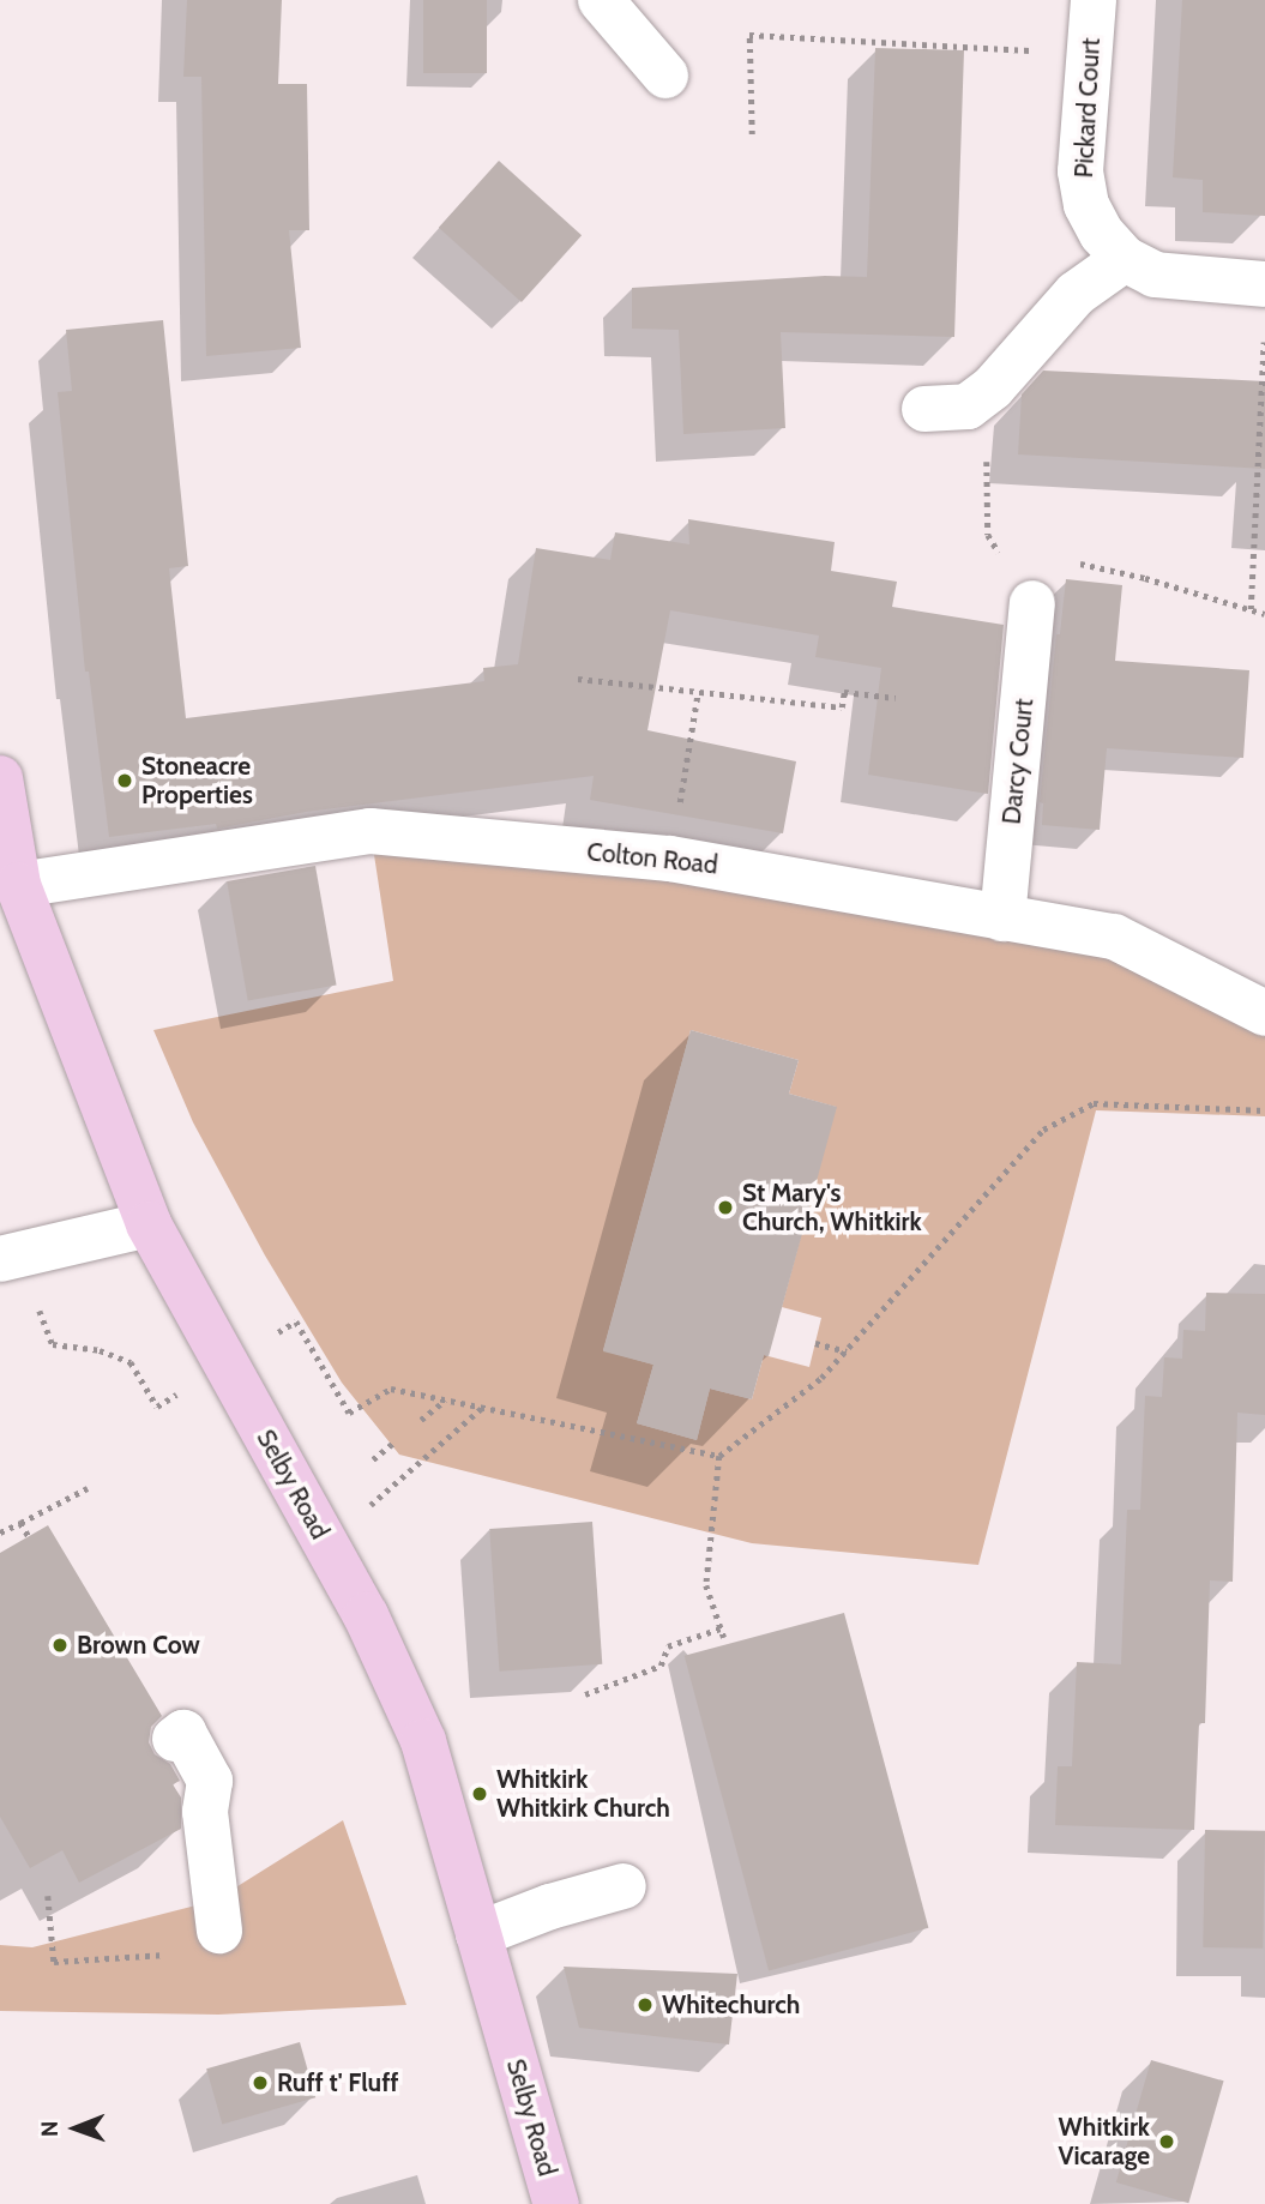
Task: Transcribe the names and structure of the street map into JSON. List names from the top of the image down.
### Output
{
  "streets": {
    "main road": ["Selby Road"],
    "street": ["Pickard Court", "Darcy Court", "Colton Road"]
  },
  "crossings": [
    ["Darcy Court", "Colton Road"],
    ["Colton Road", "Selby Road"]
  ],
  "places": [
    "Stoneacre Properties",
    "St Mary's Church, Whitkirk",
    "Brown Cow",
    "Whitkirk Whitkirk Church",
    "Whitechurch",
    "Ruff t' Fluff",
    "Whitkirk Vicarage"
  ],
  "north": "left"
}
